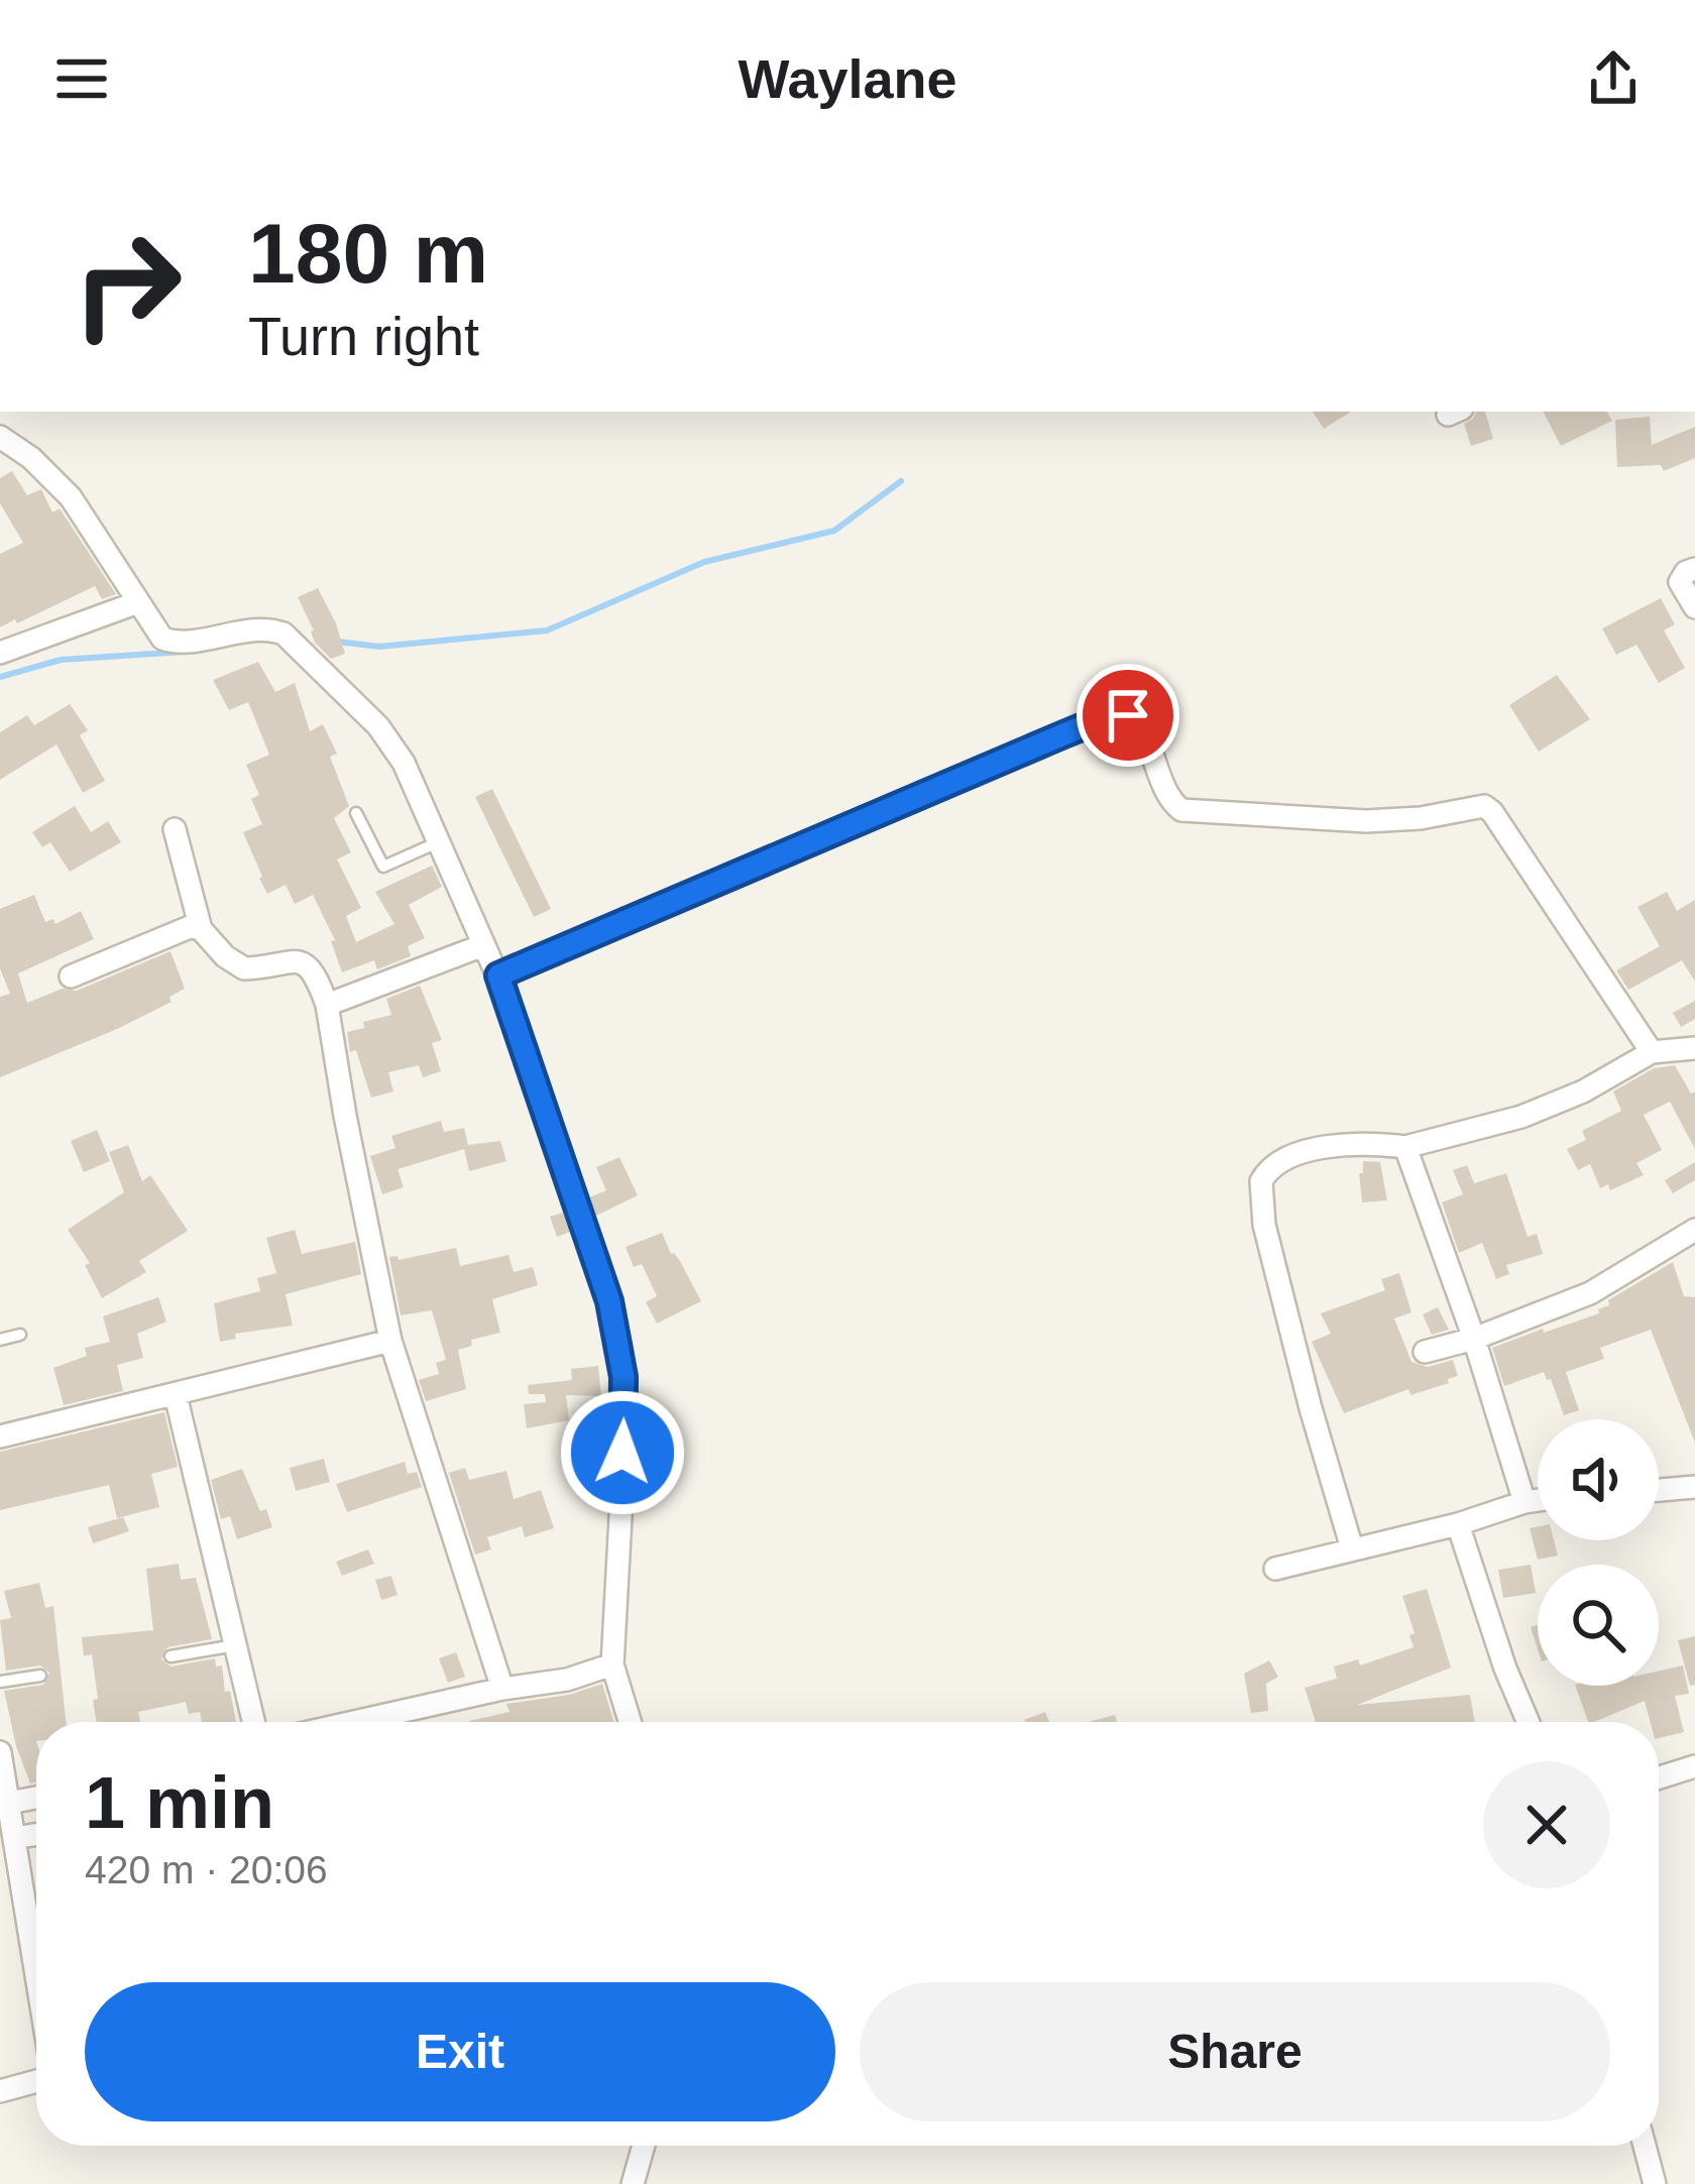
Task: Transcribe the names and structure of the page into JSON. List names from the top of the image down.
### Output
{
  "page": {
    "header": "Waylane",
    "turn": ["180 m", "Turn right"],
    "heading": ["1 min", "420 m · 20:06"],
    "buttons": ["Exit", "Share"]
  }
}
